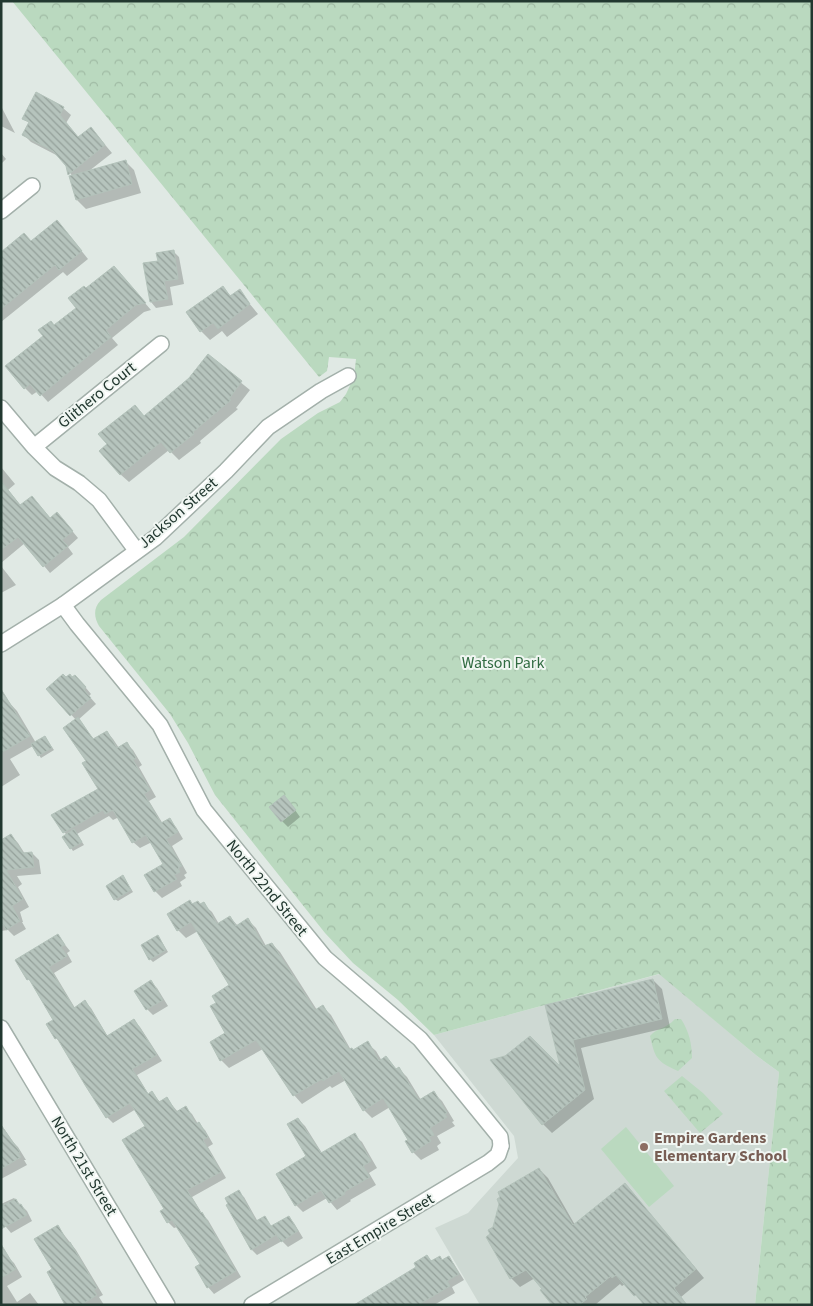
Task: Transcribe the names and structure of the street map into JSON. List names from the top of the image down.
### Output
{
  "streets": {
    "street": [
      "Glithero Court",
      "Jackson Street",
      "North 22nd Street",
      "North 21st Street",
      "East Empire Street"
    ]
  },
  "crossings": [
    ["Jackson Street", "North 22nd Street"],
    ["North 22nd Street", "East Empire Street"]
  ],
  "parks": ["Watson Park"],
  "places": ["Empire Gardens Elementary School"]
}
